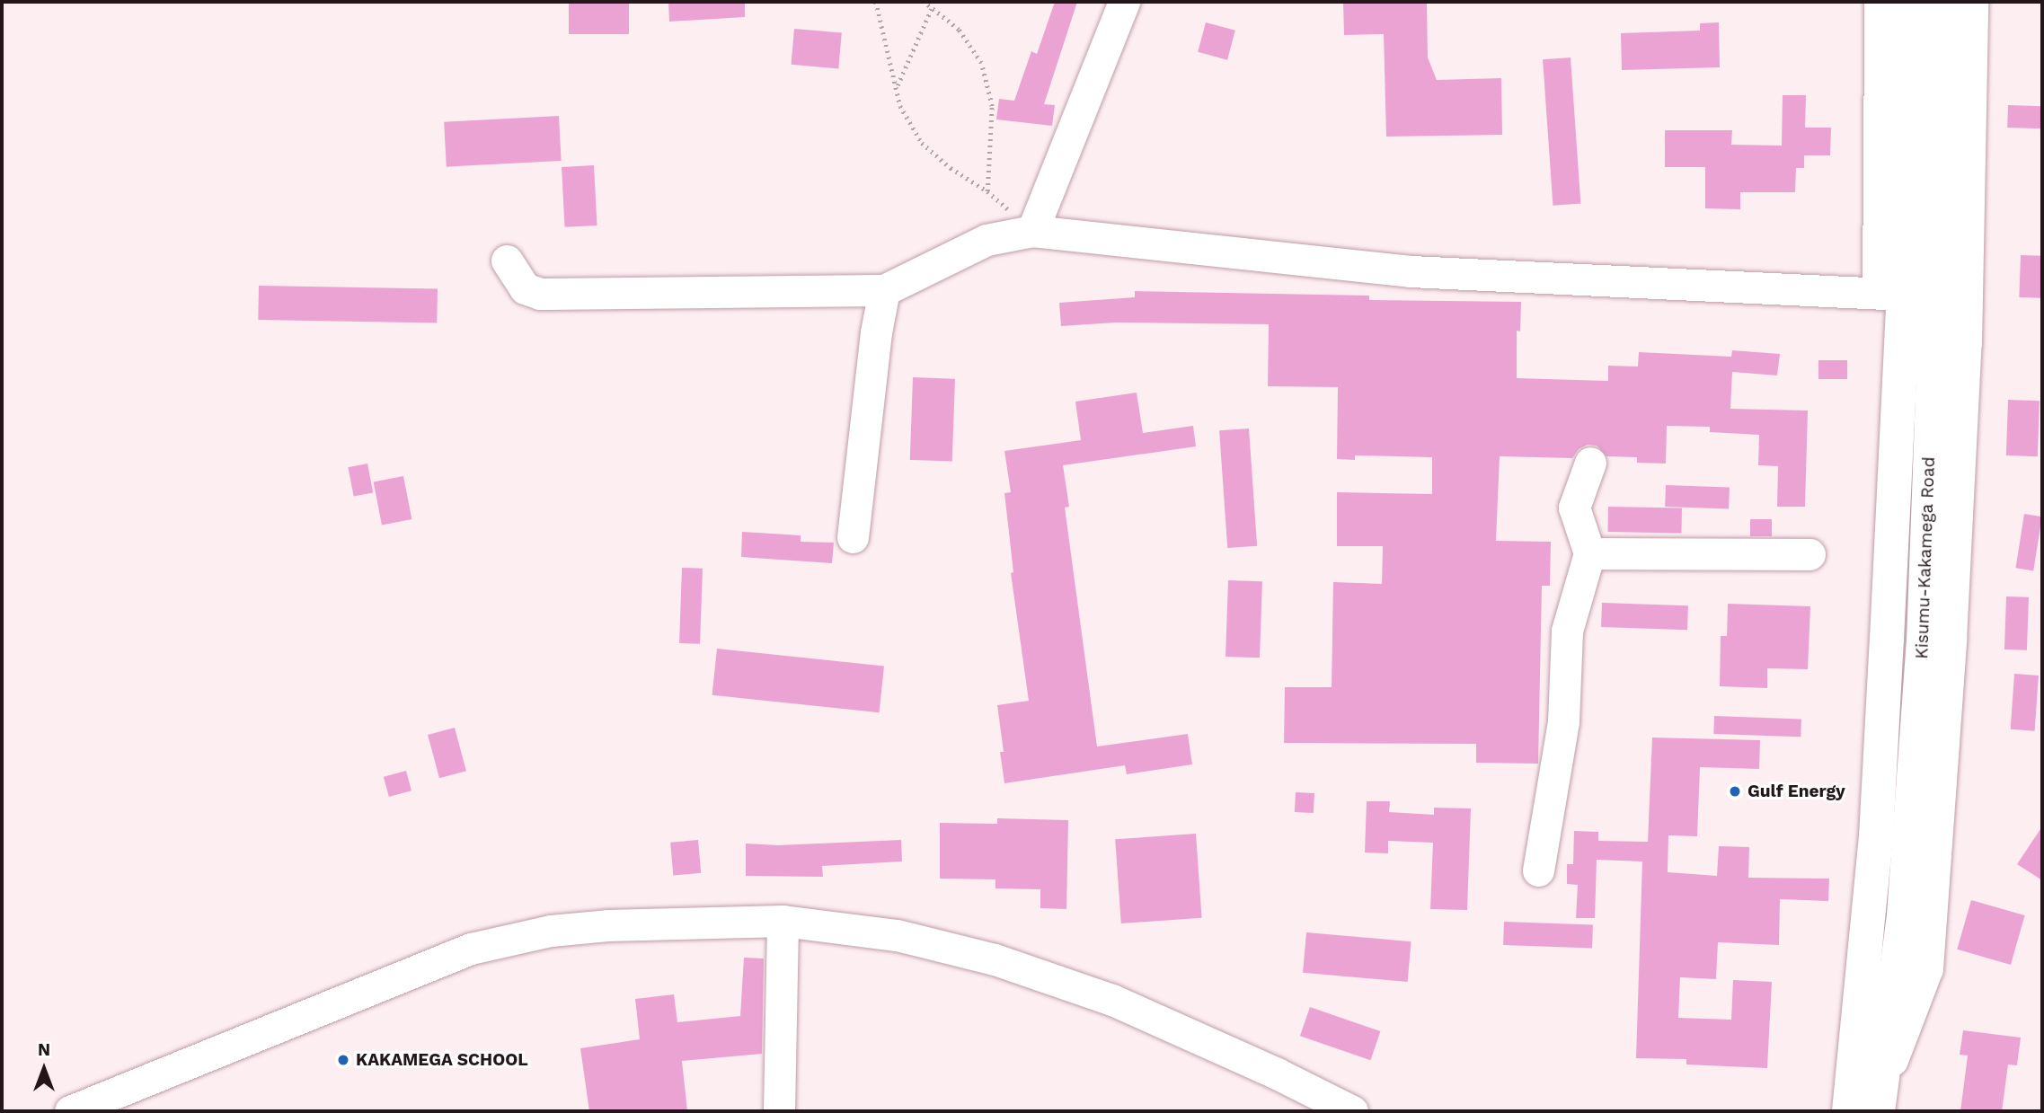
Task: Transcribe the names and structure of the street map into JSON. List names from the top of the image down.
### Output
{
  "streets": {
    "highway": ["Kisumu-Kakamega Road"]
  },
  "places": ["Gulf Energy", "KAKAMEGA SCHOOL"],
  "north": "top"
}
